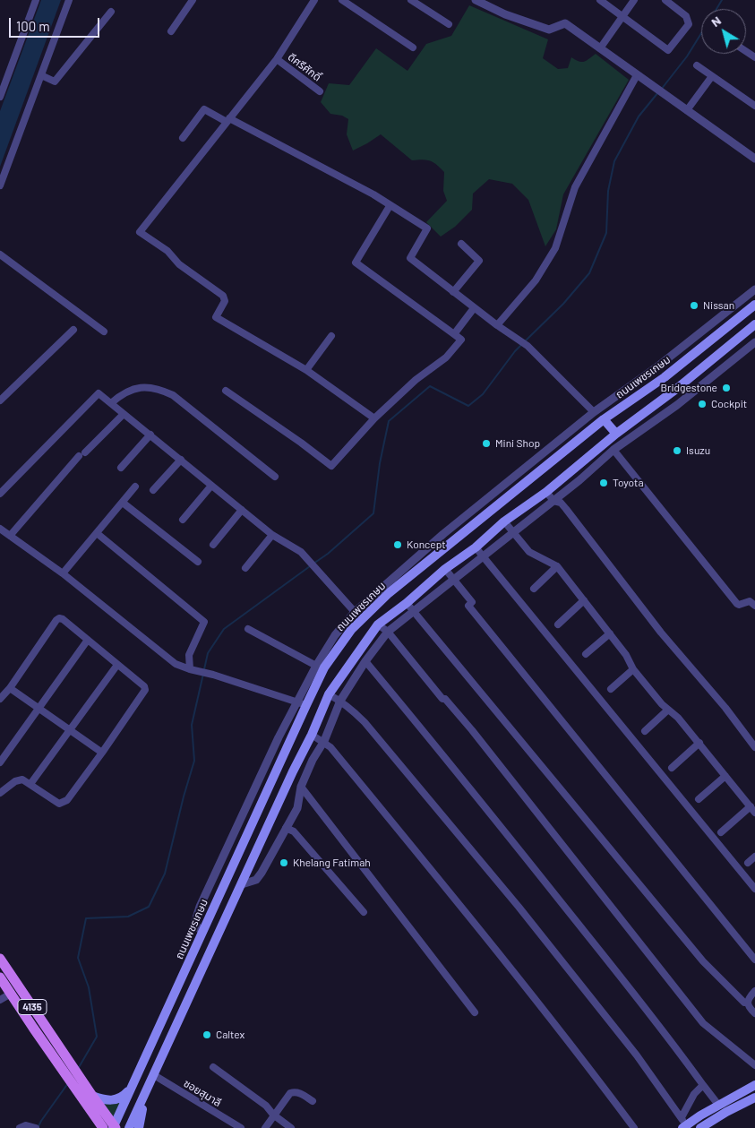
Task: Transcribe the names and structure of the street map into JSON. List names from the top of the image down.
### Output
{
  "streets": {
    "main road": ["ถนนเพชรเกษม", "4135"],
    "street": ["ดีศรีศักดิ์", "ซอยสุมาลี"]
  },
  "crossings": [
    ["ถนนเพชรเกษม", "4135"]
  ],
  "places": [
    "Nissan",
    "Bridgestone",
    "Cockpit",
    "Mini Shop",
    "Isuzu",
    "Toyota",
    "Koncept",
    "Khelang Fatimah",
    "Caltex"
  ],
  "scale_bar": "100 m",
  "north": "top left"
}
